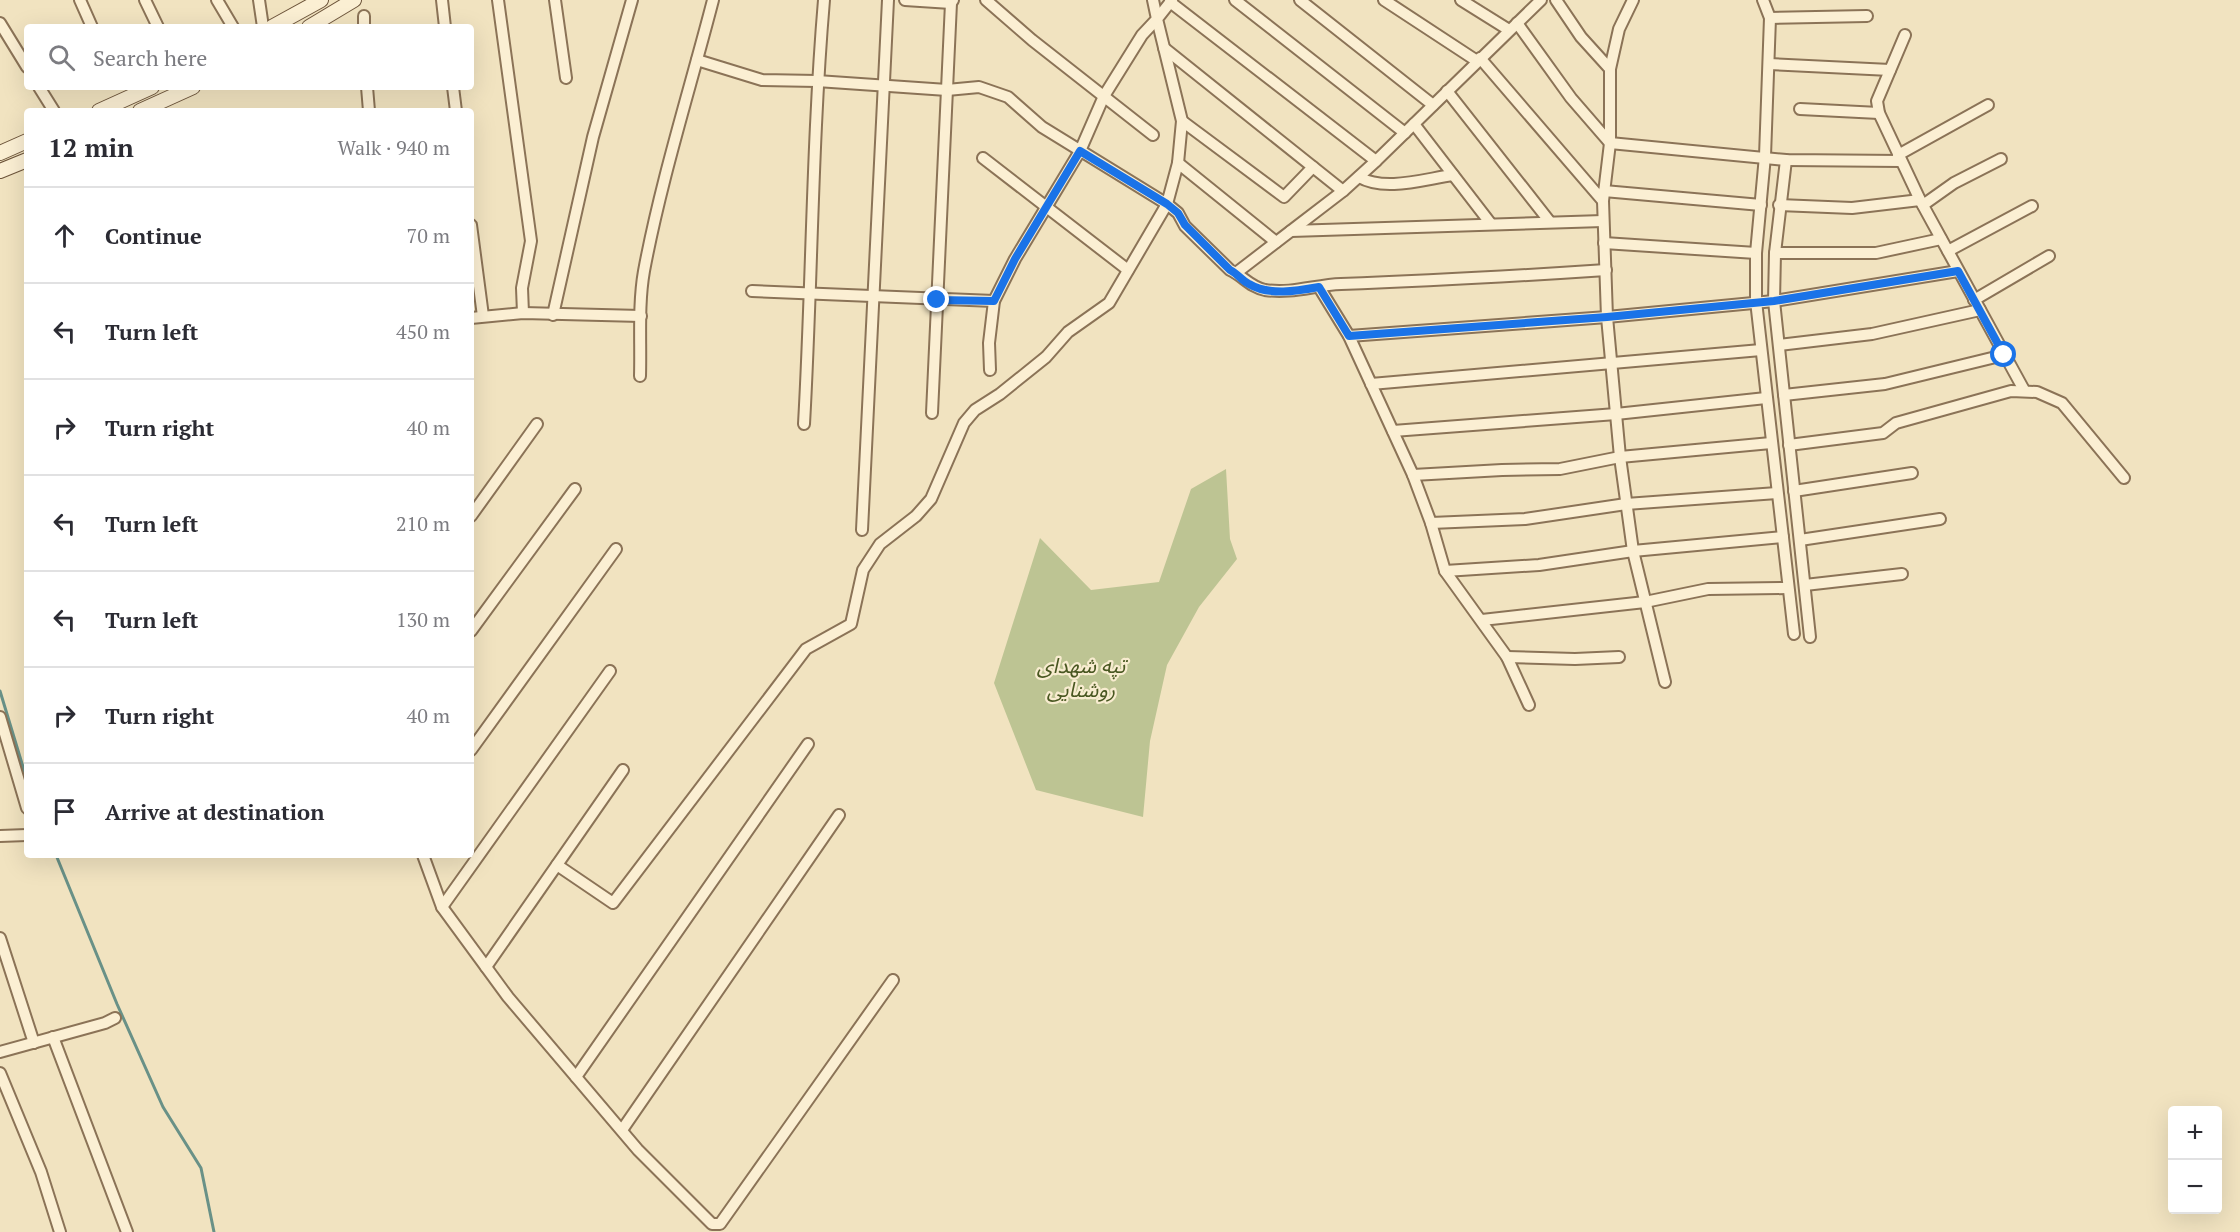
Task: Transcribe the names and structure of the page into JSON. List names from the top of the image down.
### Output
{
  "parks": ["تپه شهدای روشنایی"],
  "page": {
    "search": "Search here",
    "heading": ["12 min", "Walk · 940 m"],
    "list": [
      ["Continue", "70 m"],
      ["Turn left", "450 m"],
      ["Turn right", "40 m"],
      ["Turn left", "210 m"],
      ["Turn left", "130 m"],
      ["Turn right", "40 m"],
      "Arrive at destination"
    ],
    "map_buttons": ["+", "−"]
  }
}
